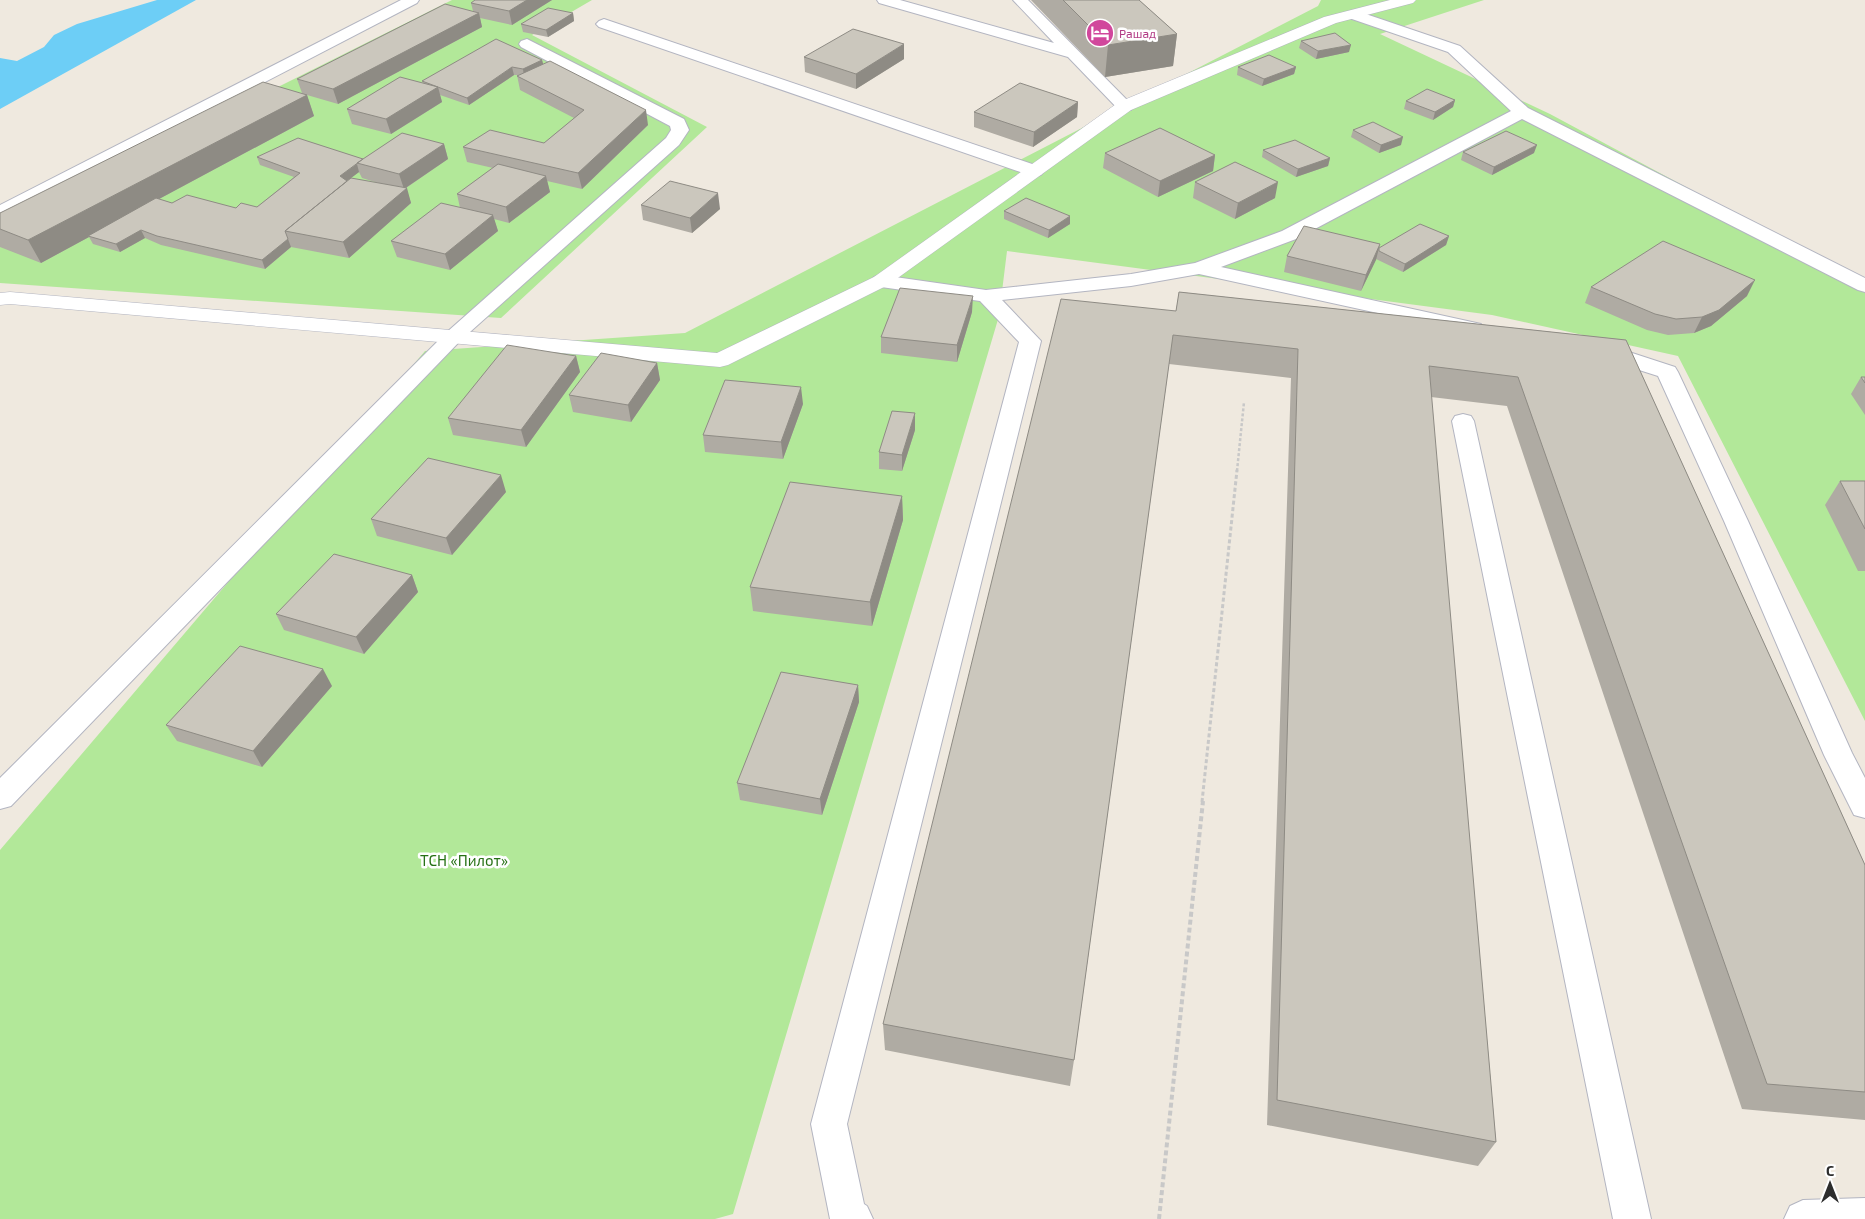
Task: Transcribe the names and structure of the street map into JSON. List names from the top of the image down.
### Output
{
  "parks": ["ТСН «Пилот»"],
  "places": {
    "hotel": ["Рашад"]
  },
  "north": "top"
}
